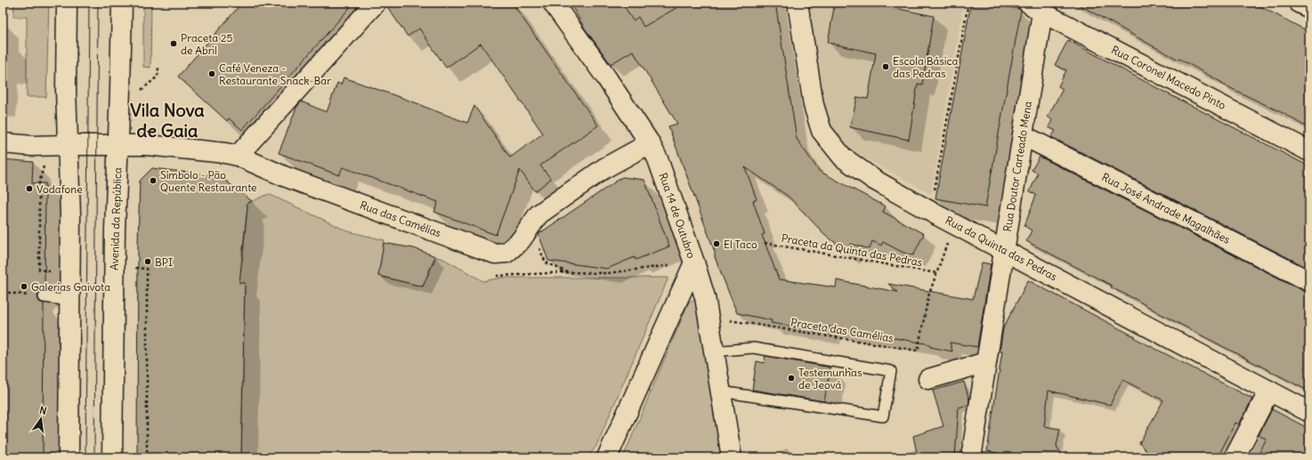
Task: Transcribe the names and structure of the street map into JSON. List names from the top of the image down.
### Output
{
  "streets": {
    "street": [
      "Rua Coronel Macedo Pinto",
      "Rua Doutor Carteado Mena",
      "Rua José Andrade Magalhães",
      "Rua 14 de Outubro",
      "Avenida da República",
      "Rua das Camélias",
      "Rua da Quinta das Pedras"
    ],
    "path": ["Praceta da Quinta das Pedras", "Praceta das Camélias"]
  },
  "crossings": [
    ["Rua Coronel Macedo Pinto", "Rua Doutor Carteado Mena"],
    ["Rua Doutor Carteado Mena", "Rua José Andrade Magalhães"],
    ["Rua Doutor Carteado Mena", "Rua da Quinta das Pedras"],
    ["Rua 14 de Outubro", "Rua das Camélias"],
    ["Rua 14 de Outubro", "Praceta das Camélias"],
    ["Avenida da República", "Rua das Camélias"],
    ["Rua da Quinta das Pedras", "Praceta da Quinta das Pedras"],
    ["Praceta da Quinta das Pedras", "Praceta das Camélias"]
  ],
  "districts": ["Vila Nova de Gaia"],
  "places": [
    "Praceta 25 de Abril",
    "Escola Básica das Pedras",
    "Café Veneza - Restaurante Snack-Bar",
    "Símbolo - Pão Quente Restaurante",
    "Vodafone",
    "El Taco",
    "BPI",
    "Galerias Gaivota",
    "Testemunhas de Jeová"
  ],
  "north": "top"
}
